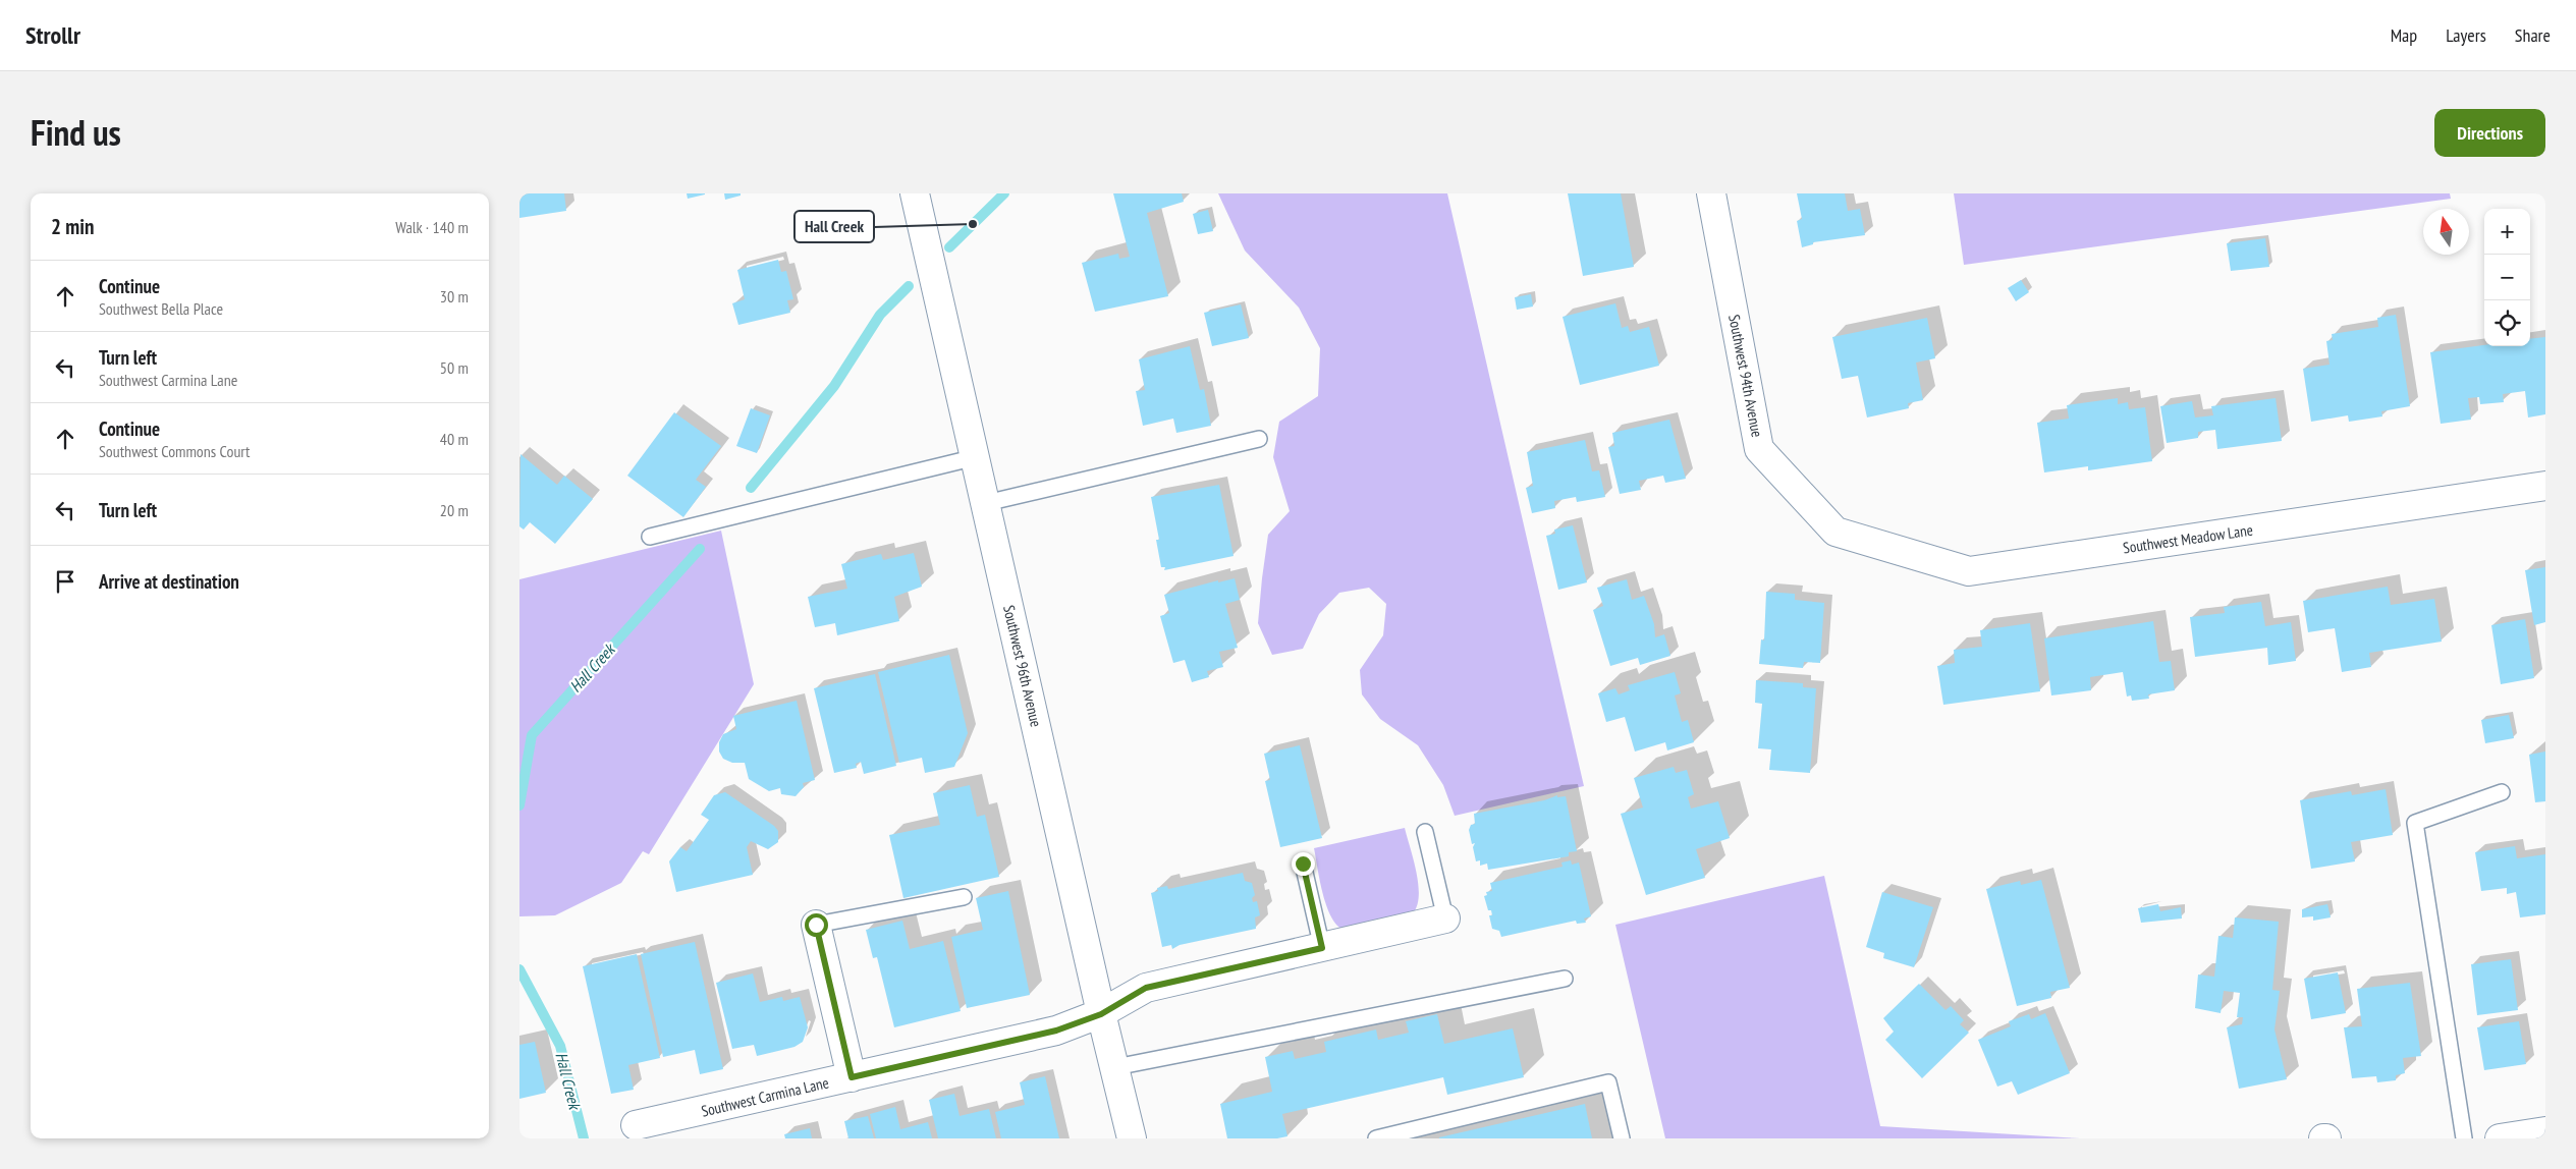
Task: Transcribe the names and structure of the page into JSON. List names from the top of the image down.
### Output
{
  "streets": {
    "street": [
      "Southwest 94th Avenue",
      "Southwest Meadow Lane",
      "Southwest 96th Avenue",
      "Southwest Carmina Lane"
    ]
  },
  "crossings": [
    ["Southwest 94th Avenue", "Southwest Meadow Lane"],
    ["Southwest 96th Avenue", "Southwest Carmina Lane"]
  ],
  "water": ["Hall Creek"],
  "places": ["Hall Creek"],
  "north": "top",
  "page": {
    "header": "Strollr",
    "nav": ["Map", "Layers", "Share"],
    "title": "Find us",
    "buttons": "Directions",
    "heading": ["2 min", "Walk · 140 m"],
    "map_buttons": ["+", "−"],
    "list": [
      ["Continue", "Southwest Bella Place", "30 m"],
      ["Turn left", "Southwest Carmina Lane", "50 m"],
      ["Continue", "Southwest Commons Court", "40 m"],
      ["Turn left", "20 m"],
      "Arrive at destination"
    ]
  }
}
